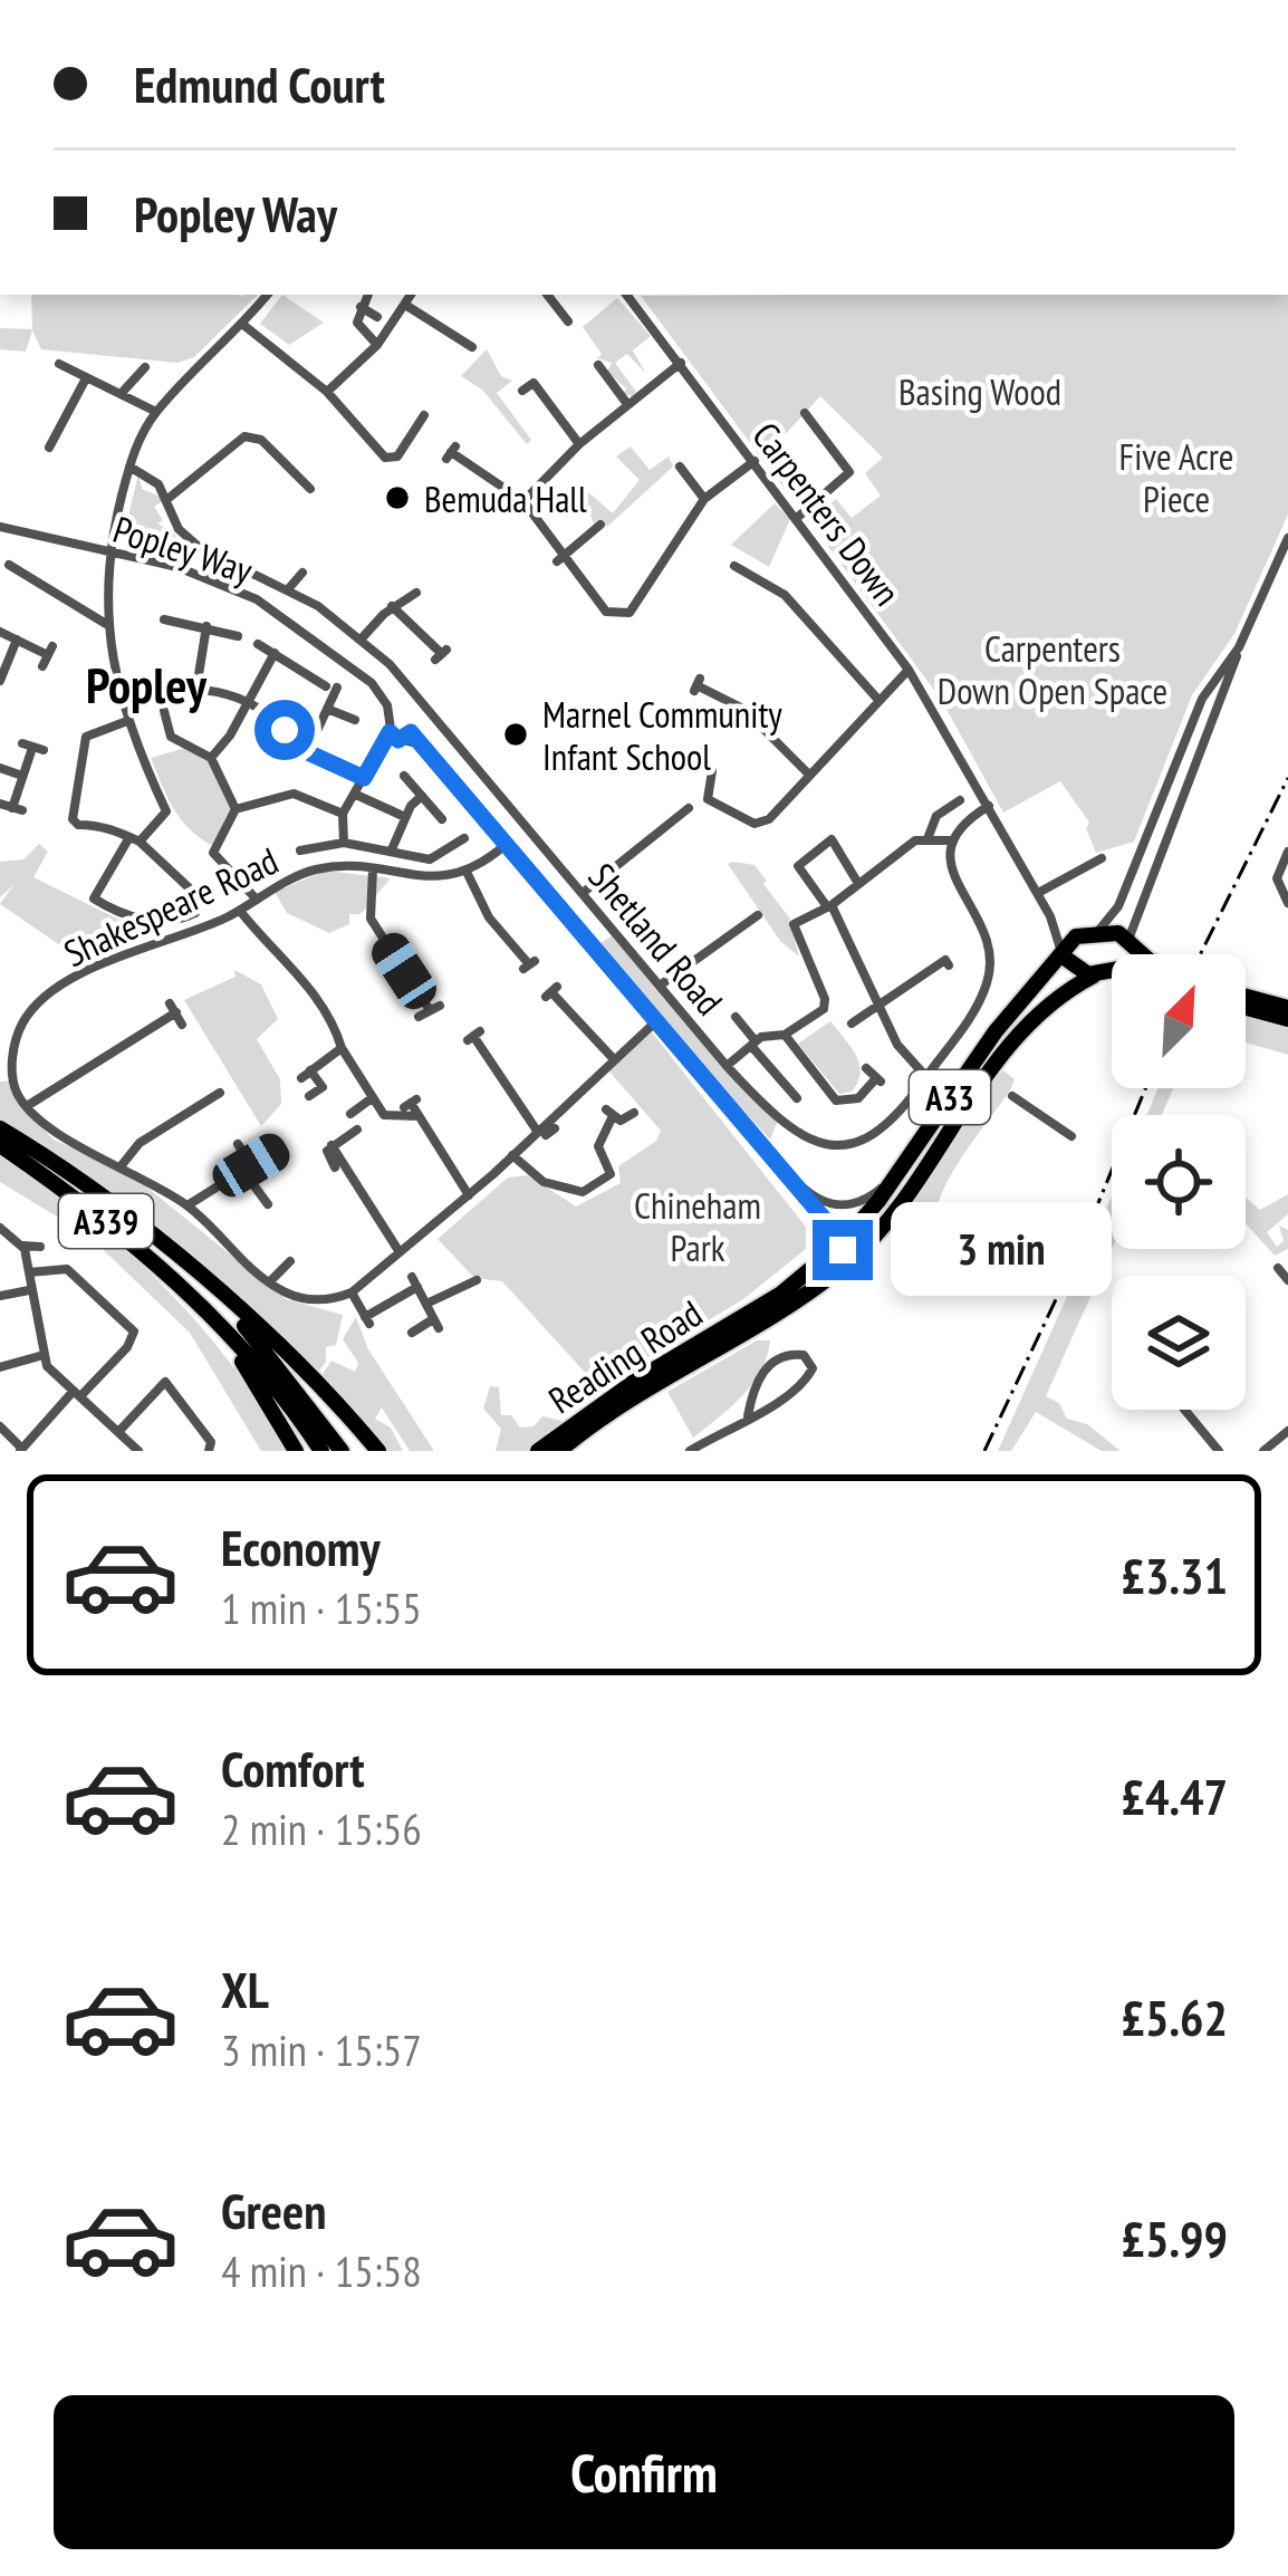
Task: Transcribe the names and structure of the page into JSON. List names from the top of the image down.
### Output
{
  "streets": {
    "highway": ["A33", "A339", "Reading Road"],
    "street": [
      "Carpenters Down",
      "Popley Way",
      "Shakespeare Road",
      "Shetland Road"
    ]
  },
  "crossings": [
    ["Carpenters Down", "A33"],
    ["Carpenters Down", "Reading Road"],
    ["Popley Way", "A33"],
    ["Popley Way", "Reading Road"],
    ["A33", "Reading Road"]
  ],
  "districts": ["Popley"],
  "parks": [
    "Basing Wood",
    "Five Acre Piece",
    "Carpenters Down Open Space",
    "Chineham Park"
  ],
  "places": ["Bemuda Hall", "Marnel Community Infant School"],
  "north": "top right",
  "page": {
    "banner": ["Edmund Court", "Popley Way"],
    "bubble": "3 min",
    "list": [
      {
        "name": "Economy",
        "note": "1 min · 15:55",
        "value": "£3.31"
      },
      {
        "name": "Comfort",
        "note": "2 min · 15:56",
        "value": "£4.47"
      },
      {
        "name": "XL",
        "note": "3 min · 15:57",
        "value": "£5.62"
      },
      {
        "name": "Green",
        "note": "4 min · 15:58",
        "value": "£5.99"
      }
    ],
    "buttons": "Confirm"
  }
}
